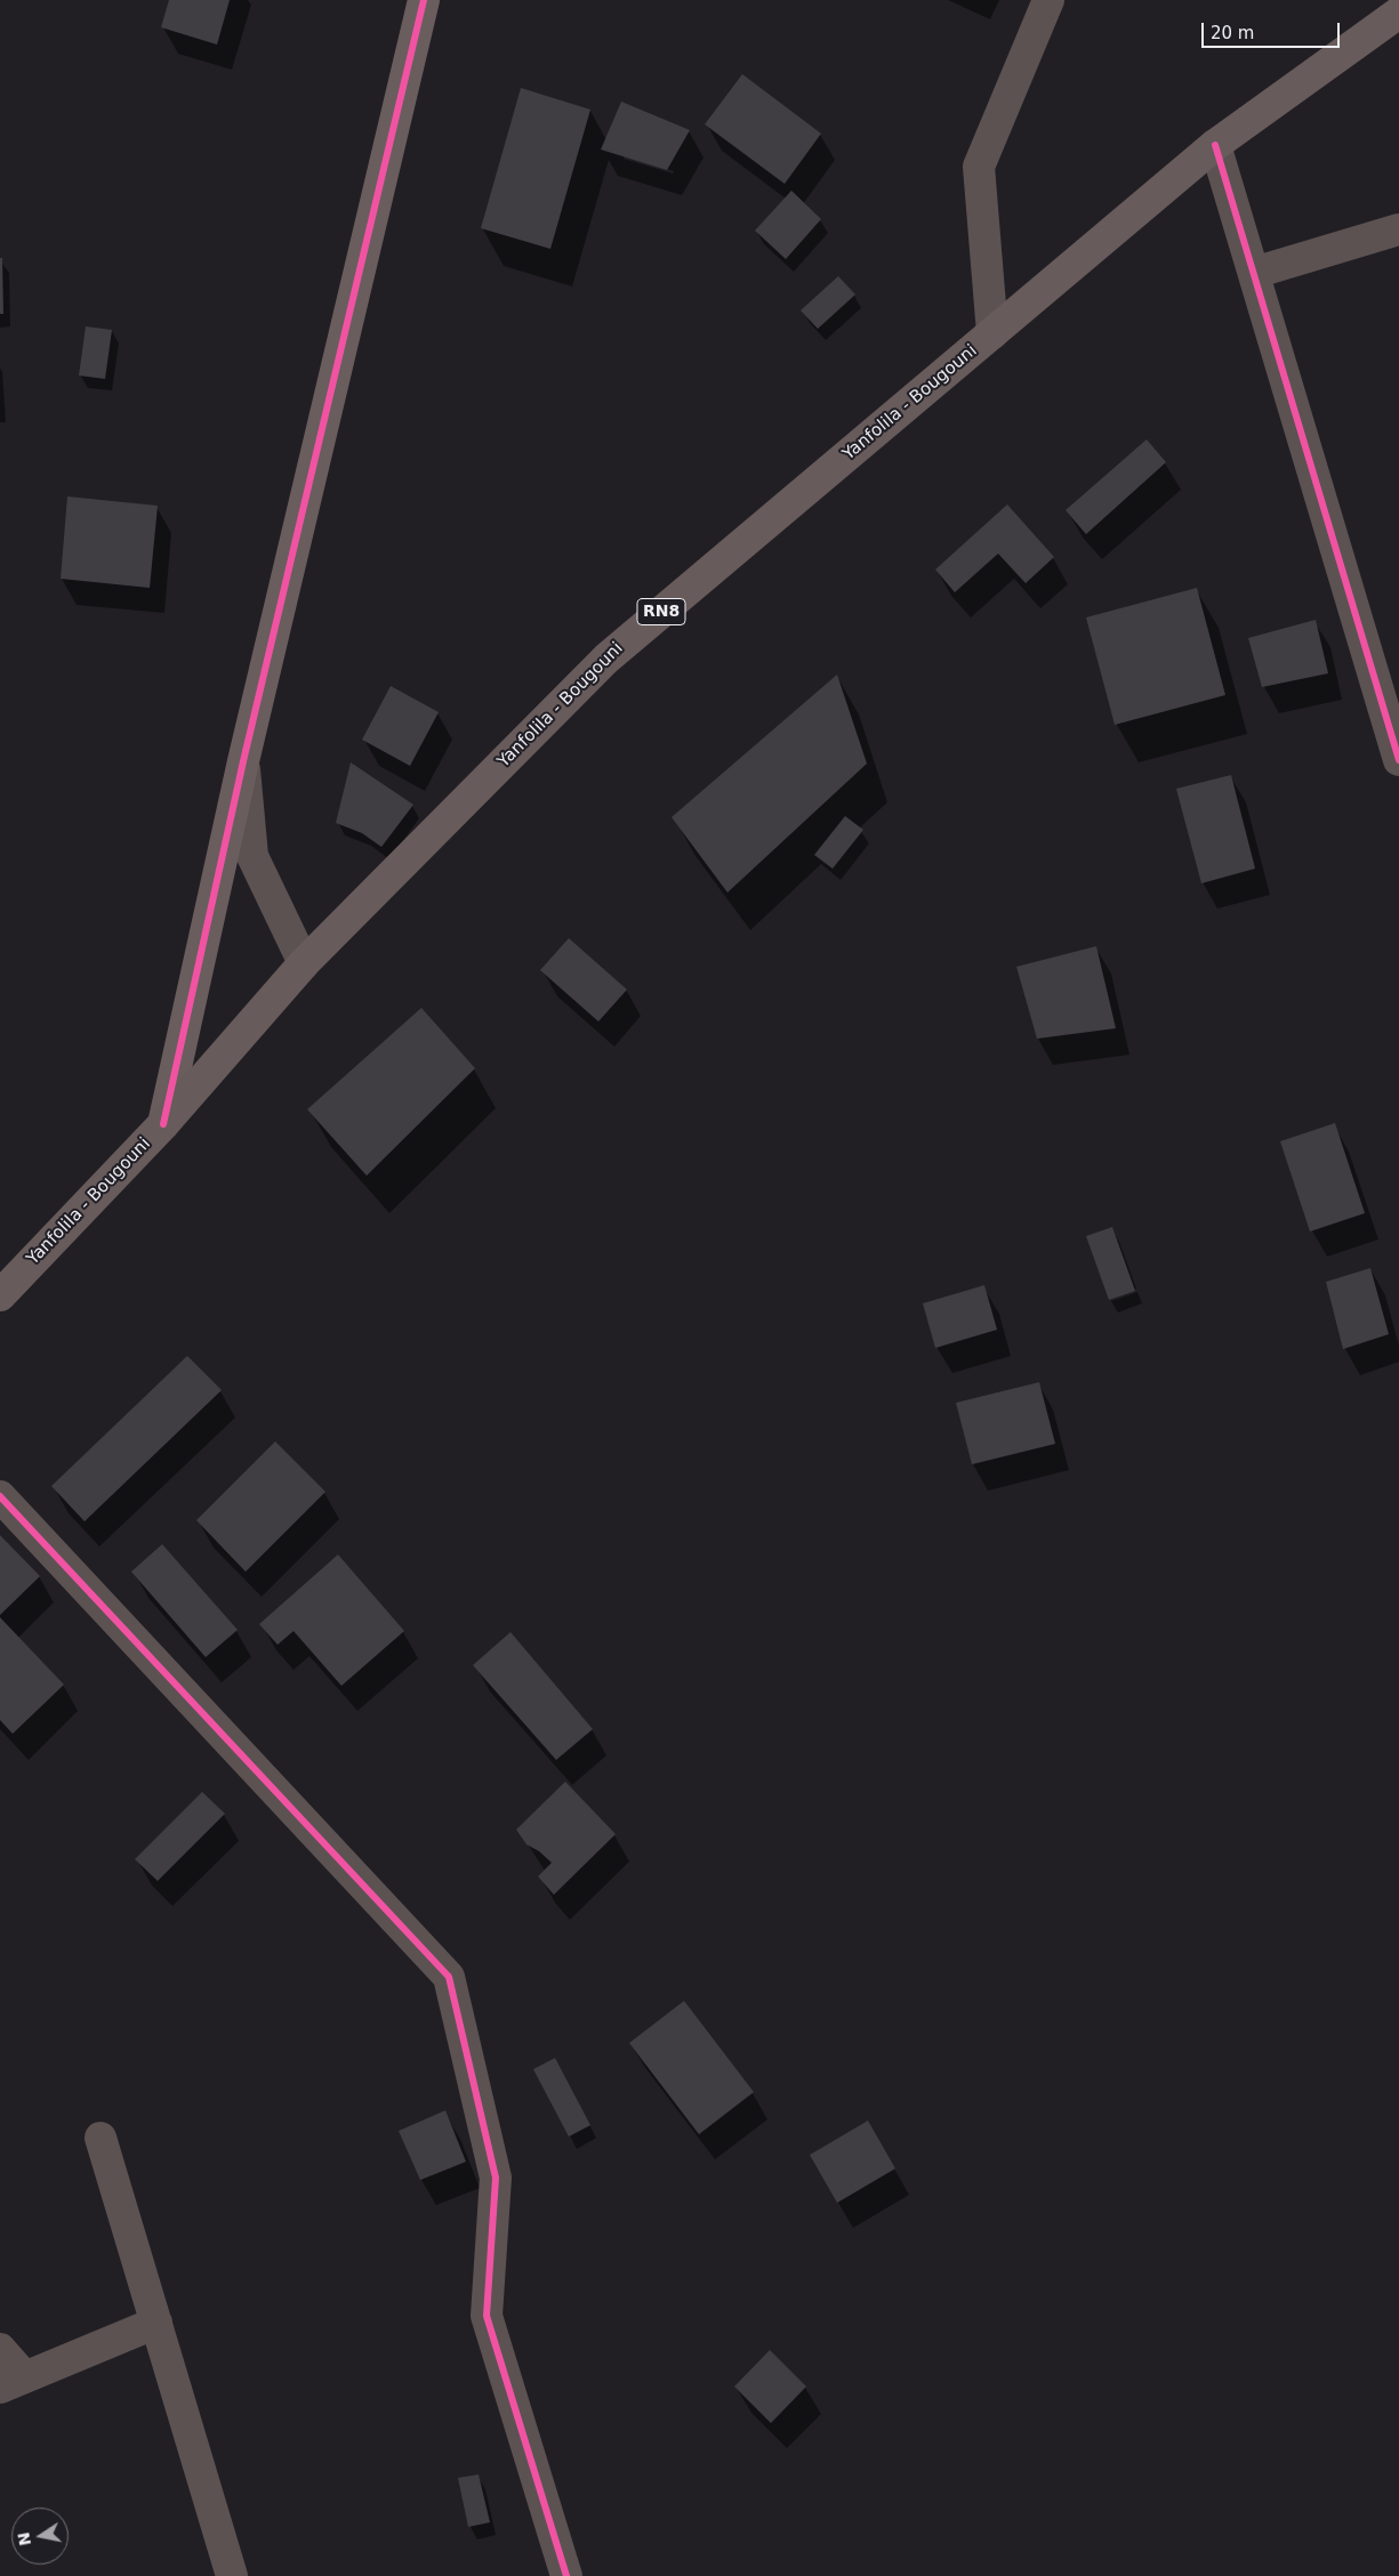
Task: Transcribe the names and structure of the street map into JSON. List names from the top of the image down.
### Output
{
  "streets": {
    "main road": ["Yanfolila - Bougouni", "RN8"]
  },
  "scale_bar": "20 m",
  "north": "left"
}
